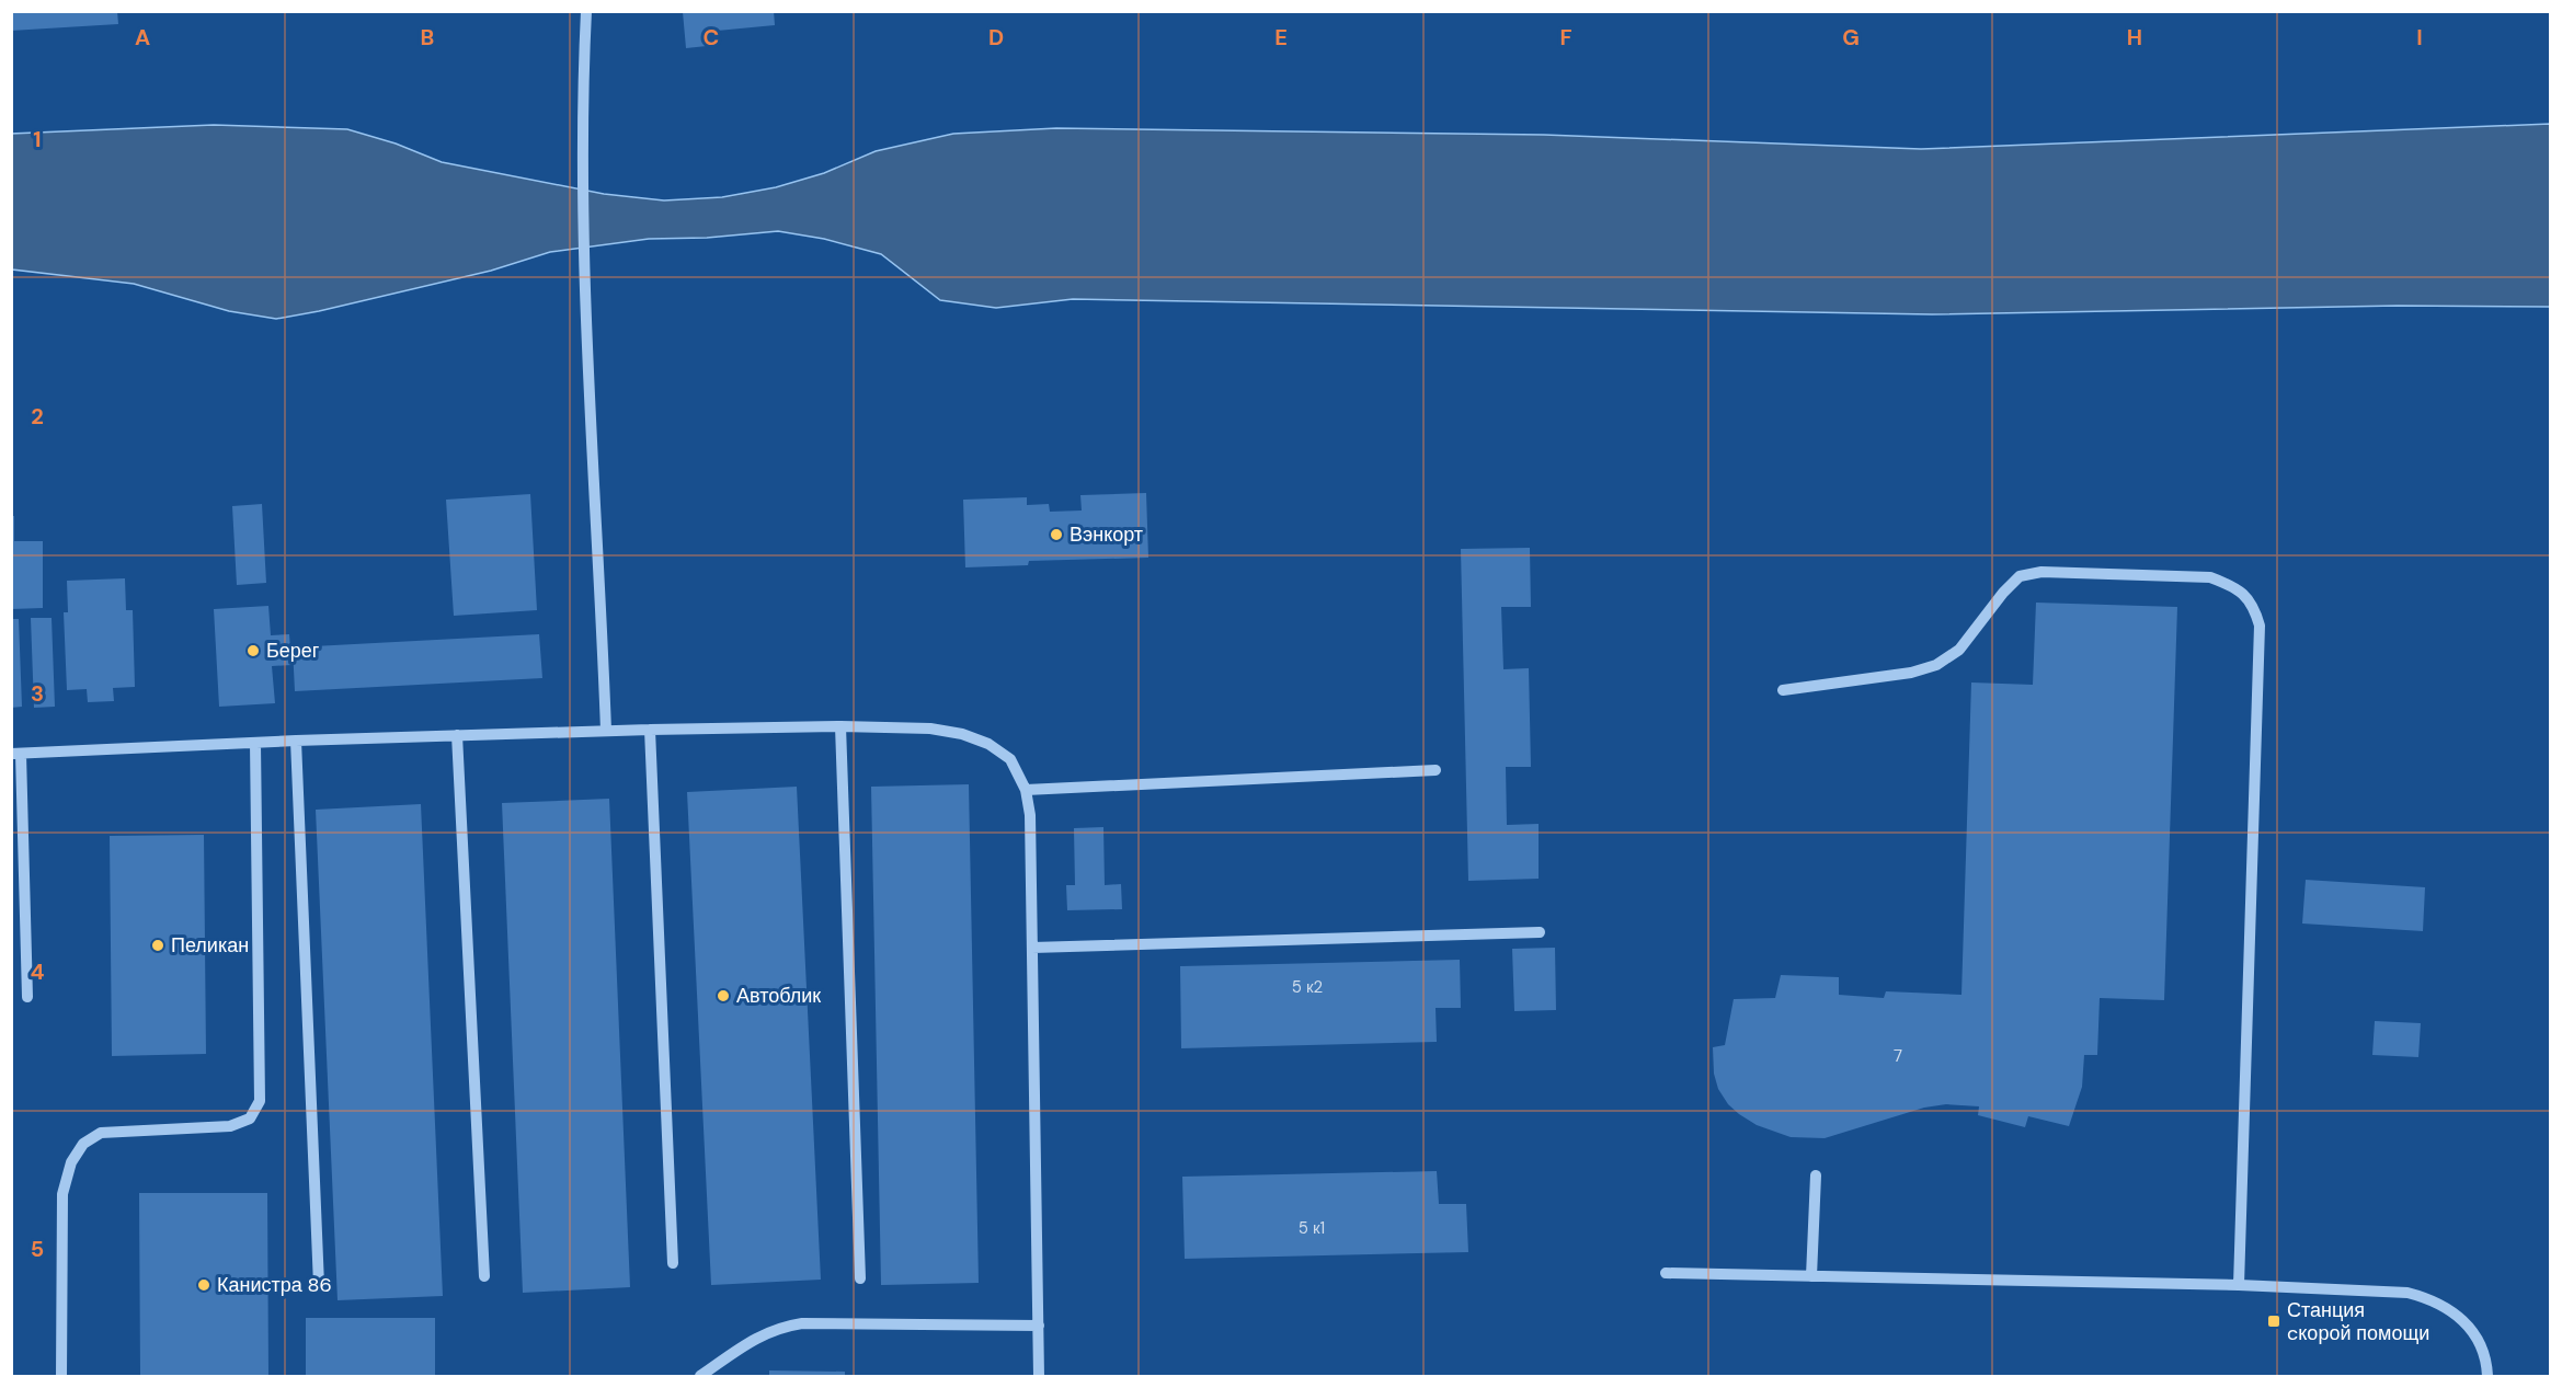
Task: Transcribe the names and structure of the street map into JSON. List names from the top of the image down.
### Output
{
  "places": {
    "other": [
      "Вэнкорт",
      "Берег",
      "Пеликан",
      "Автоблик",
      "Канистра 86"
    ],
    "transit": ["Станция cкорой помощи"]
  },
  "house_numbers": ["5 к2", "7", "5 к1"],
  "grid": {
    "columns": [
      "A",
      "B",
      "C",
      "D",
      "E",
      "F",
      "G",
      "H",
      "I"
    ],
    "rows": [
      "1",
      "2",
      "3",
      "4",
      "5"
    ]
  }
}
